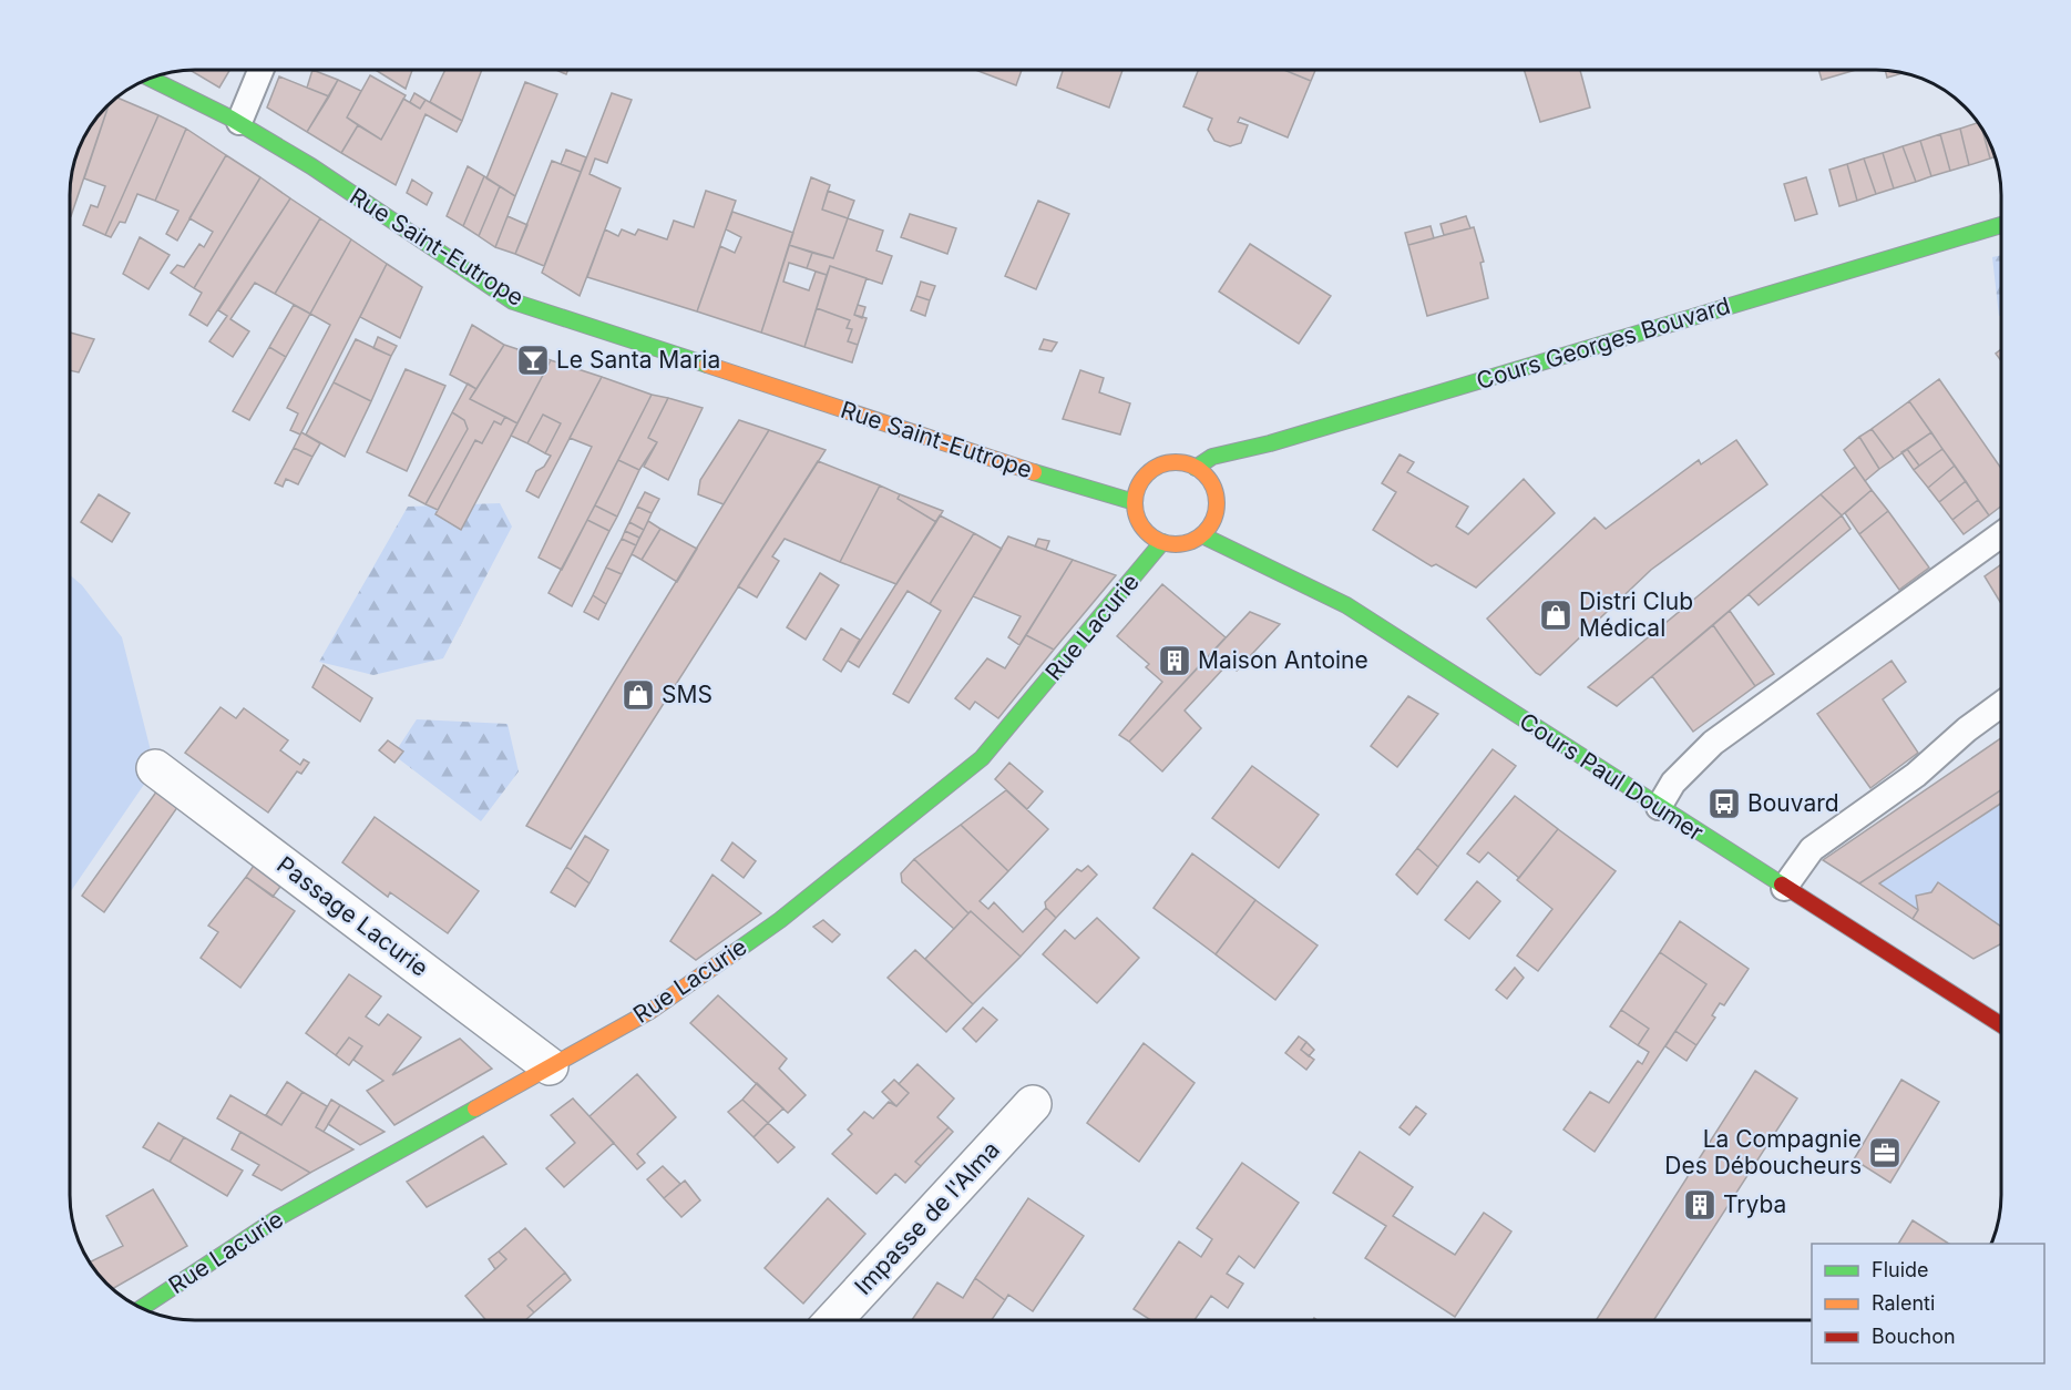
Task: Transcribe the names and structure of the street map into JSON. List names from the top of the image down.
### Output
{
  "streets": {
    "street": [
      "Rue Saint-Eutrope",
      "Cours Georges Bouvard",
      "Rue Lacurie",
      "Cours Paul Doumer",
      "Passage Lacurie",
      "Impasse de l'Alma"
    ]
  },
  "crossings": [
    ["Rue Saint-Eutrope", "Cours Georges Bouvard"],
    ["Rue Saint-Eutrope", "Rue Lacurie"],
    ["Rue Saint-Eutrope", "Cours Paul Doumer"],
    ["Cours Georges Bouvard", "Rue Lacurie"],
    ["Cours Georges Bouvard", "Cours Paul Doumer"],
    ["Rue Lacurie", "Cours Paul Doumer"],
    ["Rue Lacurie", "Passage Lacurie"]
  ],
  "places": {
    "bar": ["Le Santa Maria"],
    "shop": ["Distri Club Médical", "SMS"],
    "building": ["Maison Antoine", "Tryba"],
    "bus stop": ["Bouvard"],
    "office": ["La Compagnie Des Déboucheurs"]
  },
  "legend": ["Fluide", "Ralenti", "Bouchon"]
}
